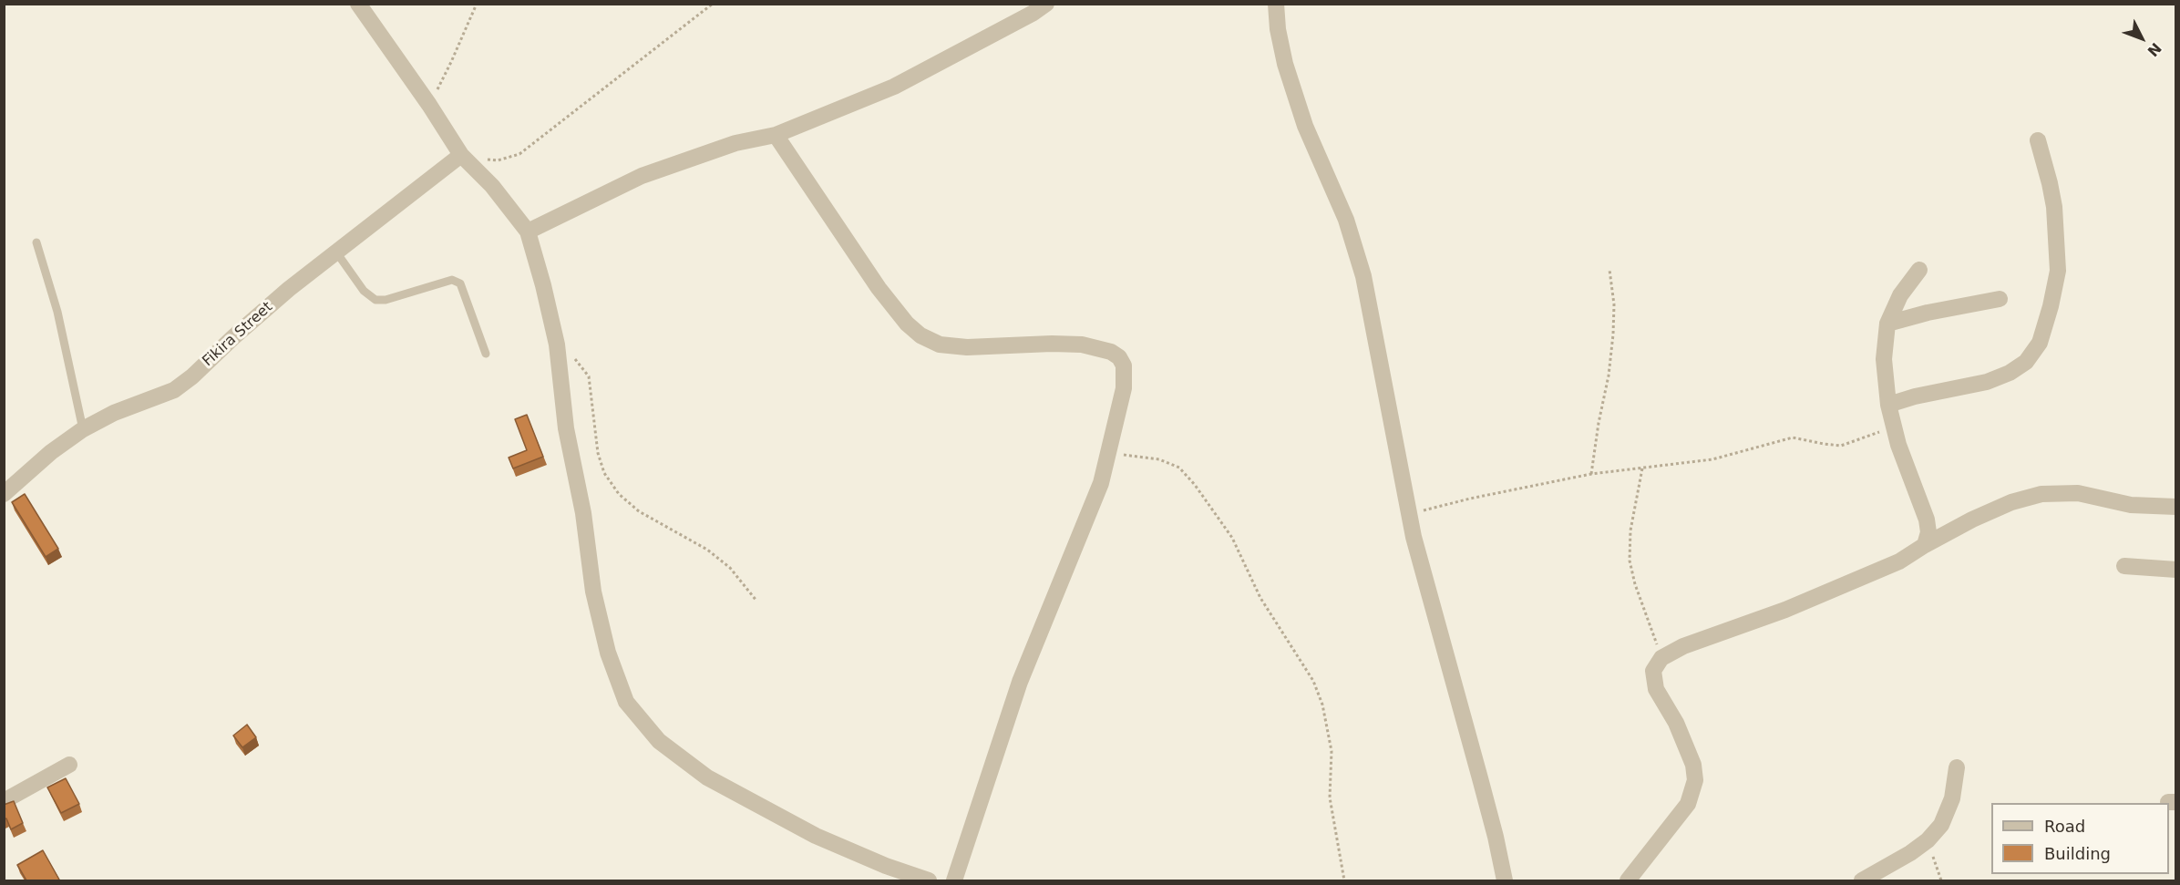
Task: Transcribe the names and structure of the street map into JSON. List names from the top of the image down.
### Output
{
  "streets": {
    "street": ["Fikira Street"]
  },
  "legend": ["Road", "Building"],
  "north": "bottom right"
}
